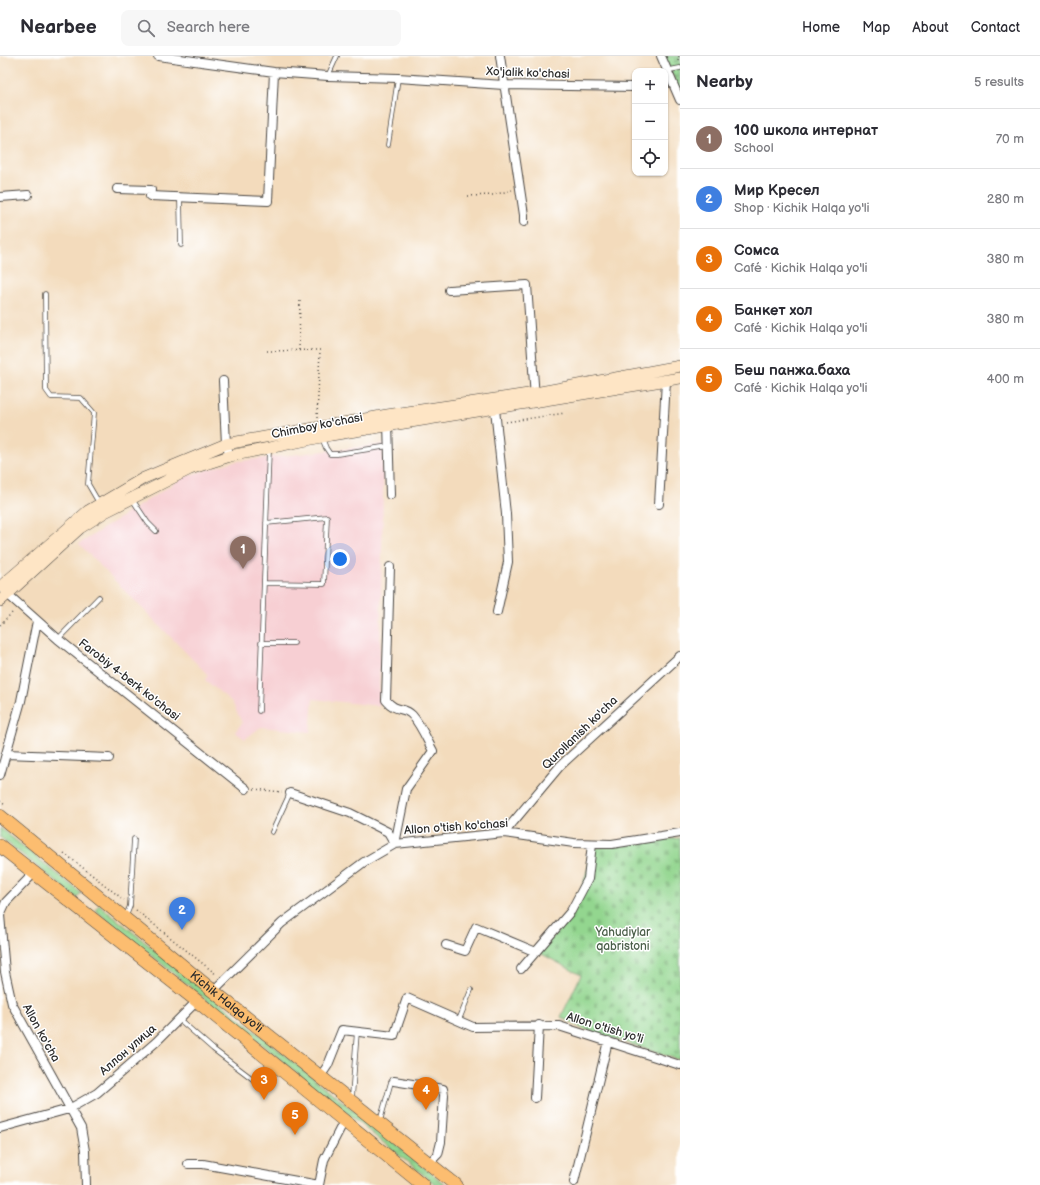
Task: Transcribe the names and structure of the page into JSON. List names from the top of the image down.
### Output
{
  "streets": {
    "highway": ["Kichik Halqa yo'li"],
    "main road": ["Chimboy ko'chasi"],
    "street": [
      "Xo'jalik ko'chasi",
      "Farobiy 4-berk ko'chasi",
      "Qurollanish ko'cha",
      "Allon o'tish ko'chasi",
      "Allon o'tish yo'li",
      "Allon ko'cha",
      "Аллон улица"
    ]
  },
  "crossings": [
    ["Chimboy ko'chasi", "Farobiy 4-berk ko'chasi"],
    ["Qurollanish ko'cha", "Allon o'tish ko'chasi"],
    ["Allon o'tish ko'chasi", "Kichik Halqa yo'li"],
    ["Kichik Halqa yo'li", "Allon o'tish yo'li"],
    ["Kichik Halqa yo'li", "Allon ko'cha"],
    ["Kichik Halqa yo'li", "Аллон улица"],
    ["Allon ko'cha", "Аллон улица"]
  ],
  "parks": ["Yahudiylar qabristoni"],
  "page": {
    "header": "Nearbee",
    "search": "Search here",
    "nav": [
      "Home",
      "Map",
      "About",
      "Contact"
    ],
    "heading": ["Nearby", "5 results"],
    "map_buttons": ["+", "−"],
    "list": [
      {
        "mark": "1",
        "name": "100 школа интернат",
        "note": "School",
        "value": "70 m"
      },
      {
        "mark": "2",
        "name": "Мир Кресел",
        "note": "Shop · Kichik Halqa yo'li",
        "value": "280 m"
      },
      {
        "mark": "3",
        "name": "Сомса",
        "note": "Café · Kichik Halqa yo'li",
        "value": "380 m"
      },
      {
        "mark": "4",
        "name": "Банкет хол",
        "note": "Café · Kichik Halqa yo'li",
        "value": "380 m"
      },
      {
        "mark": "5",
        "name": "Беш панжа.баха",
        "note": "Café · Kichik Halqa yo'li",
        "value": "400 m"
      }
    ],
    "pins": [
      "1",
      "2",
      "3",
      "4",
      "5"
    ]
  }
}
